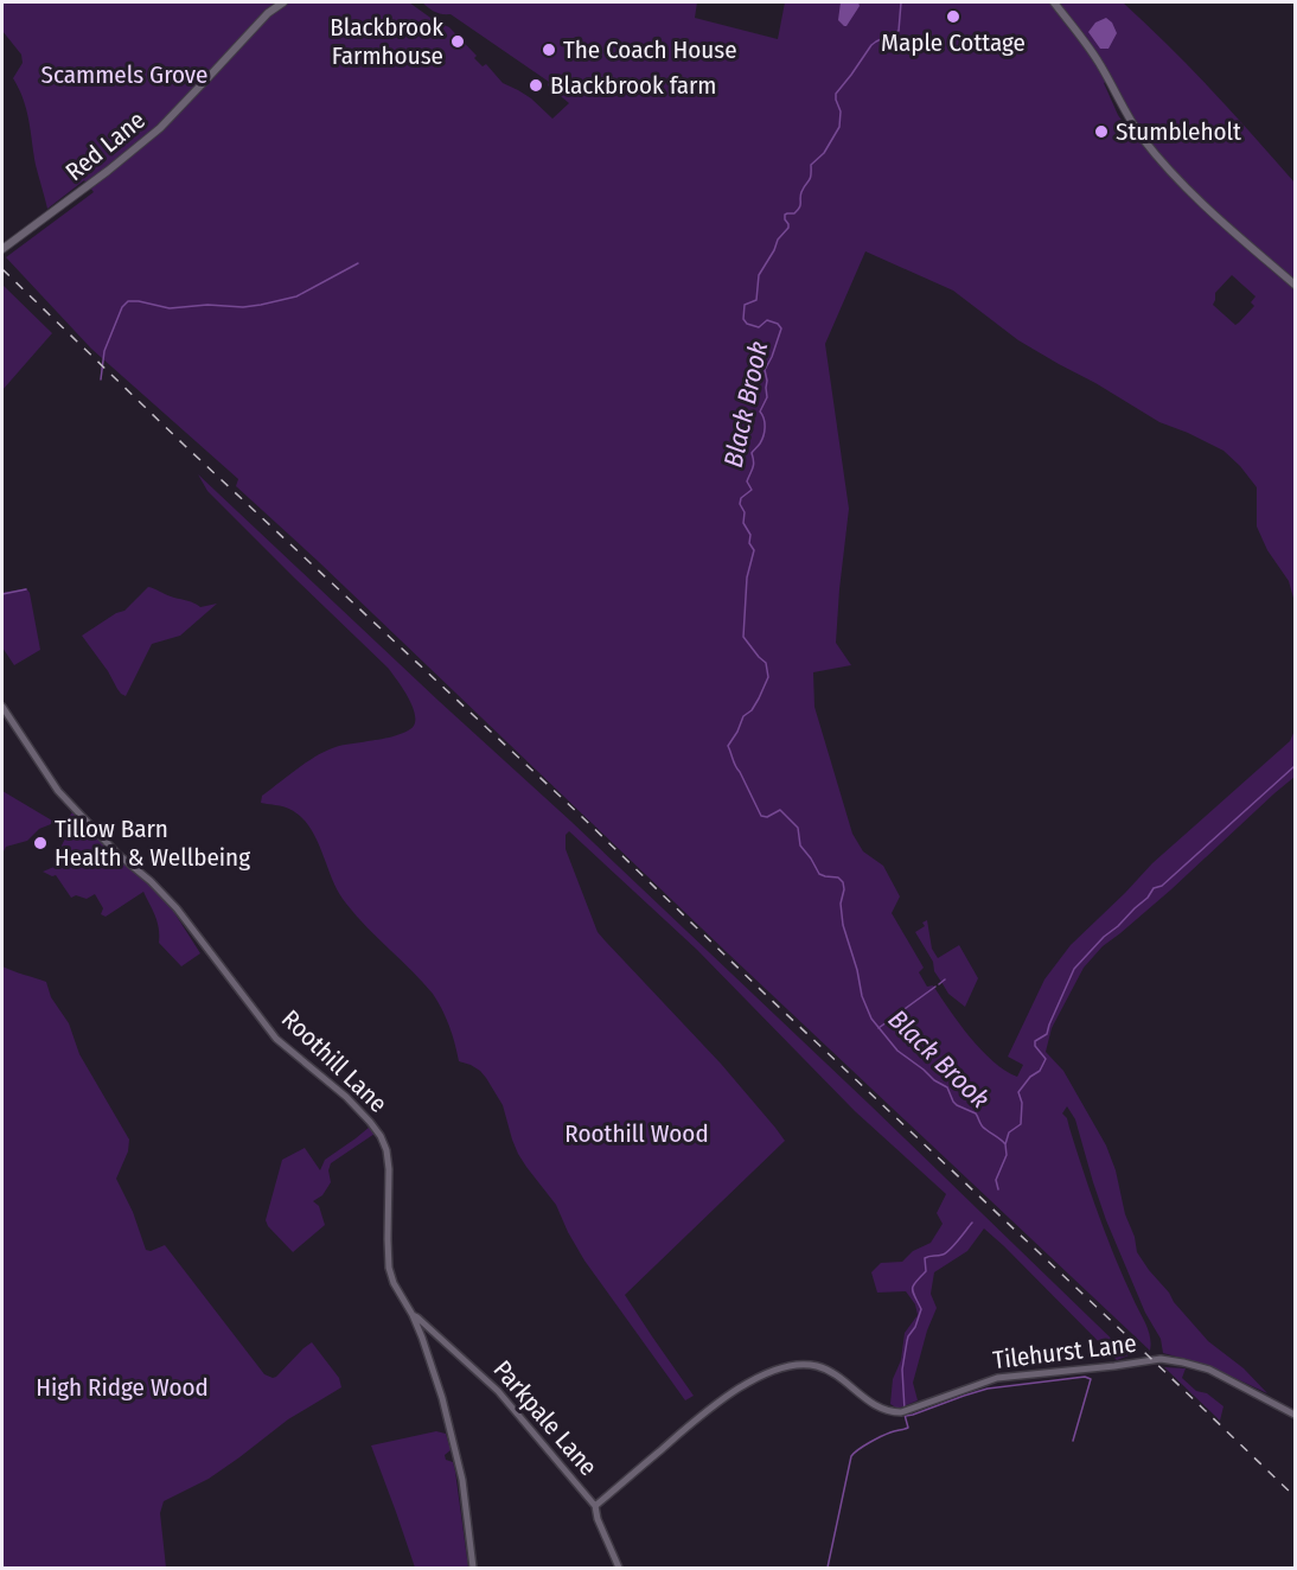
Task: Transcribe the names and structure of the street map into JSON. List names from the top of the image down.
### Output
{
  "streets": {
    "street": [
      "Red Lane",
      "Roothill Lane",
      "Tilehurst Lane",
      "Parkpale Lane"
    ]
  },
  "crossings": [
    ["Roothill Lane", "Parkpale Lane"],
    ["Tilehurst Lane", "Parkpale Lane"]
  ],
  "water": ["Black Brook"],
  "parks": ["Scammels Grove", "Roothill Wood", "High Ridge Wood"],
  "places": [
    "Maple Cottage",
    "Blackbrook Farmhouse",
    "The Coach House",
    "Blackbrook farm",
    "Stumbleholt",
    "Tillow Barn Health & Wellbeing"
  ]
}
